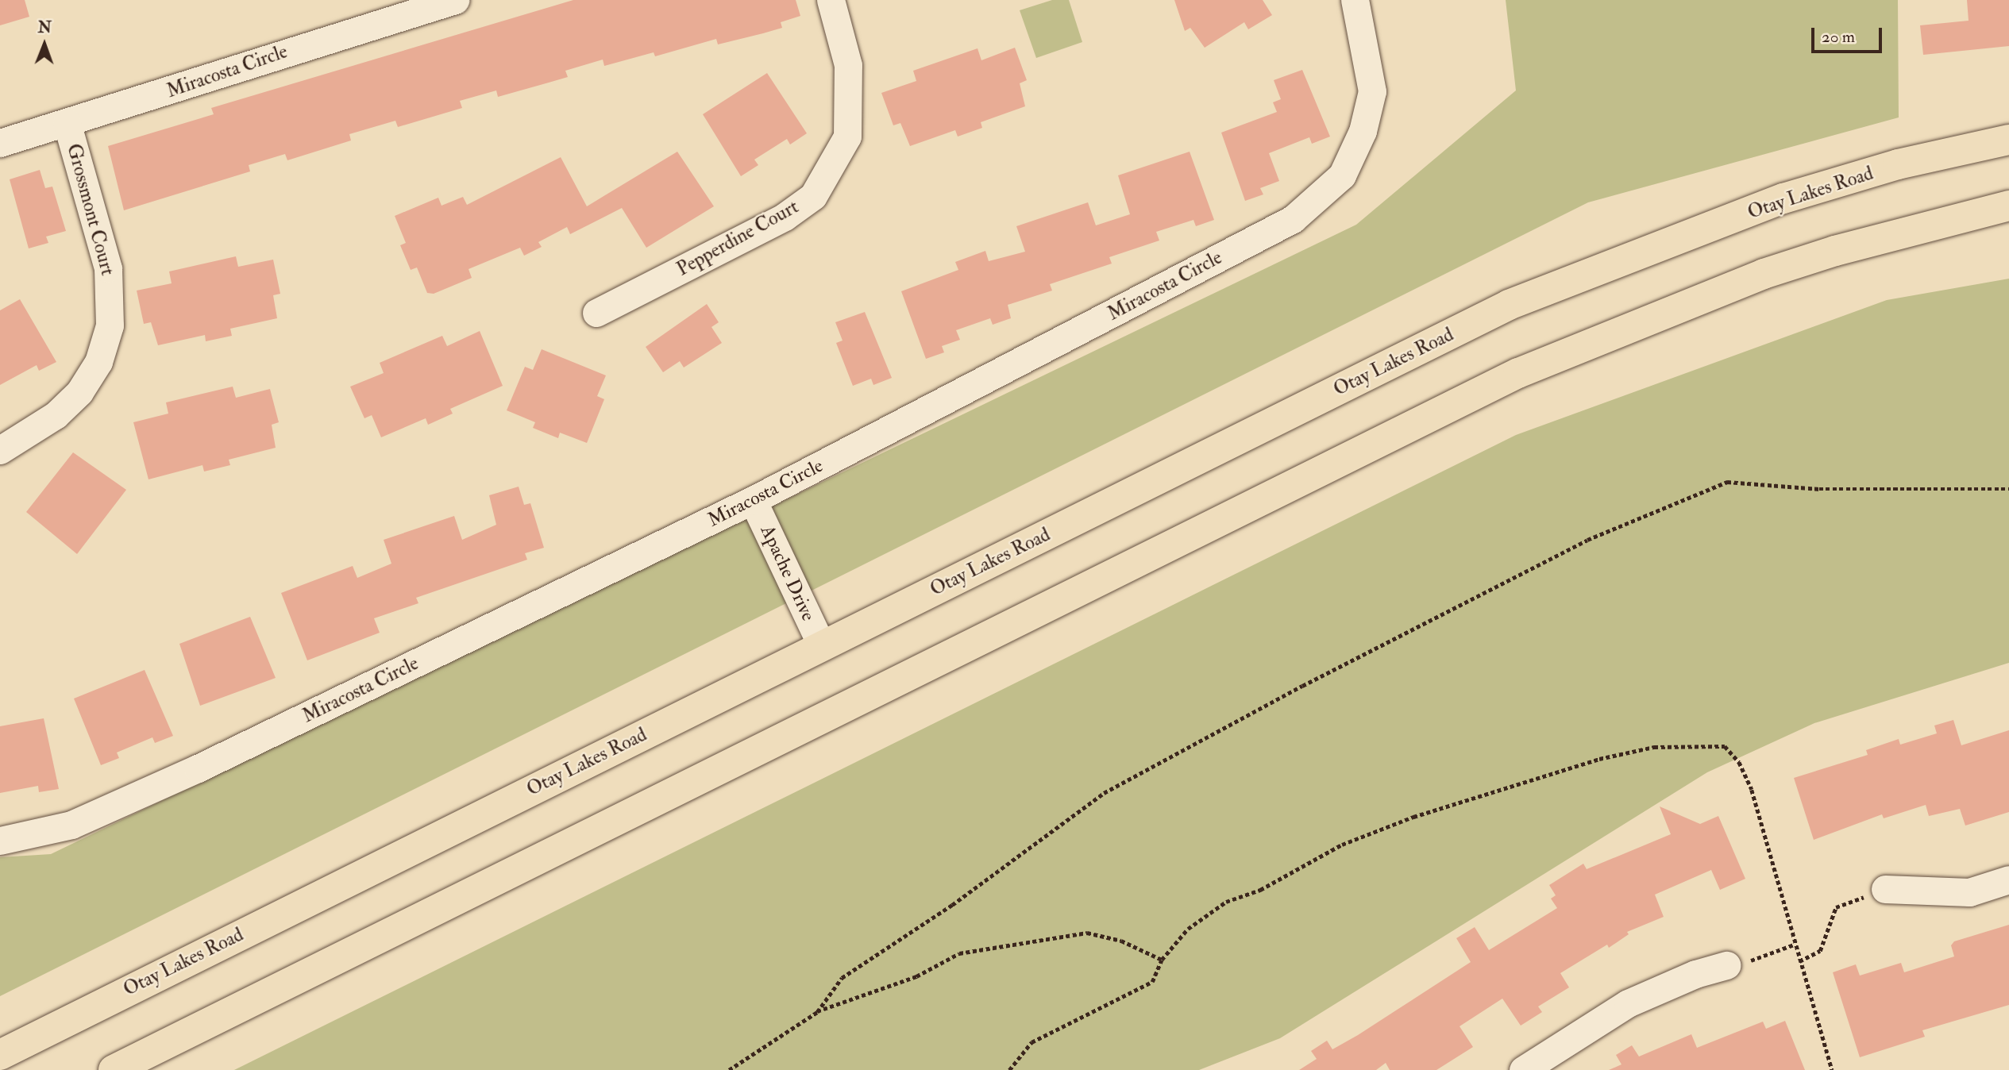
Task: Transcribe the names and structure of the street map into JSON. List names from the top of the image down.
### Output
{
  "streets": {
    "main road": ["Otay Lakes Road"],
    "street": [
      "Miracosta Circle",
      "Grossmont Court",
      "Pepperdine Court",
      "Apache Drive"
    ]
  },
  "crossings": [
    ["Miracosta Circle", "Grossmont Court"],
    ["Miracosta Circle", "Apache Drive"],
    ["Otay Lakes Road", "Apache Drive"]
  ],
  "scale_bar": "20 m",
  "north": "top"
}
